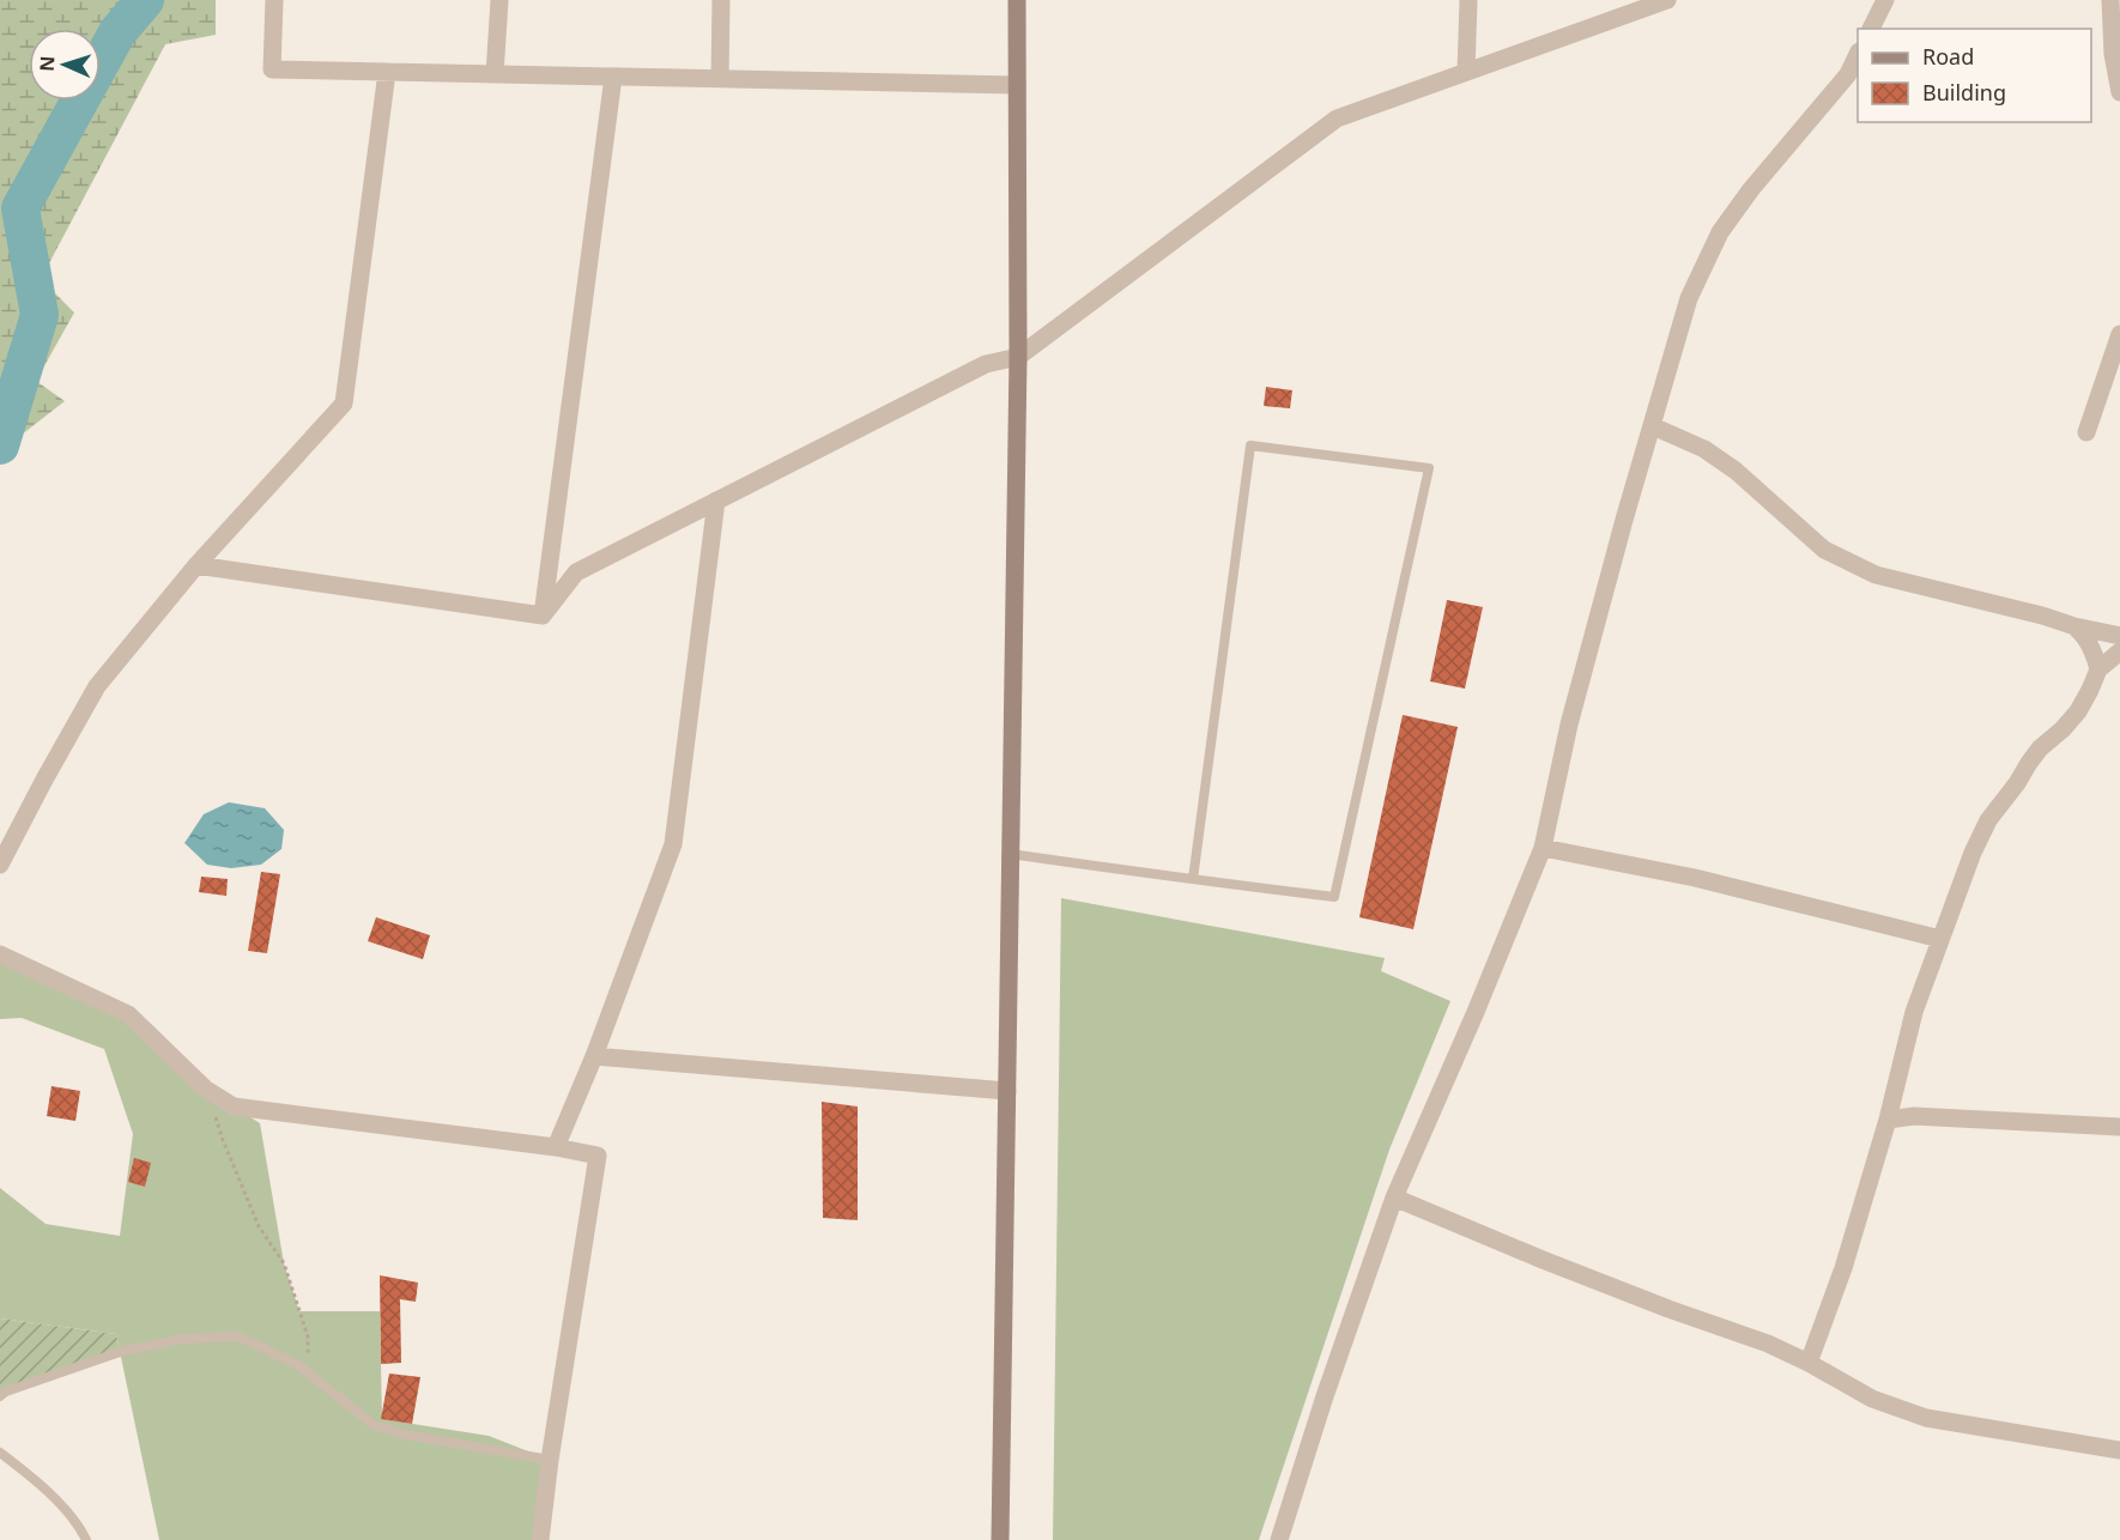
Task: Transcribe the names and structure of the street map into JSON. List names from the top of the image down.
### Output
{
  "legend": ["Road", "Building"],
  "north": "left"
}
